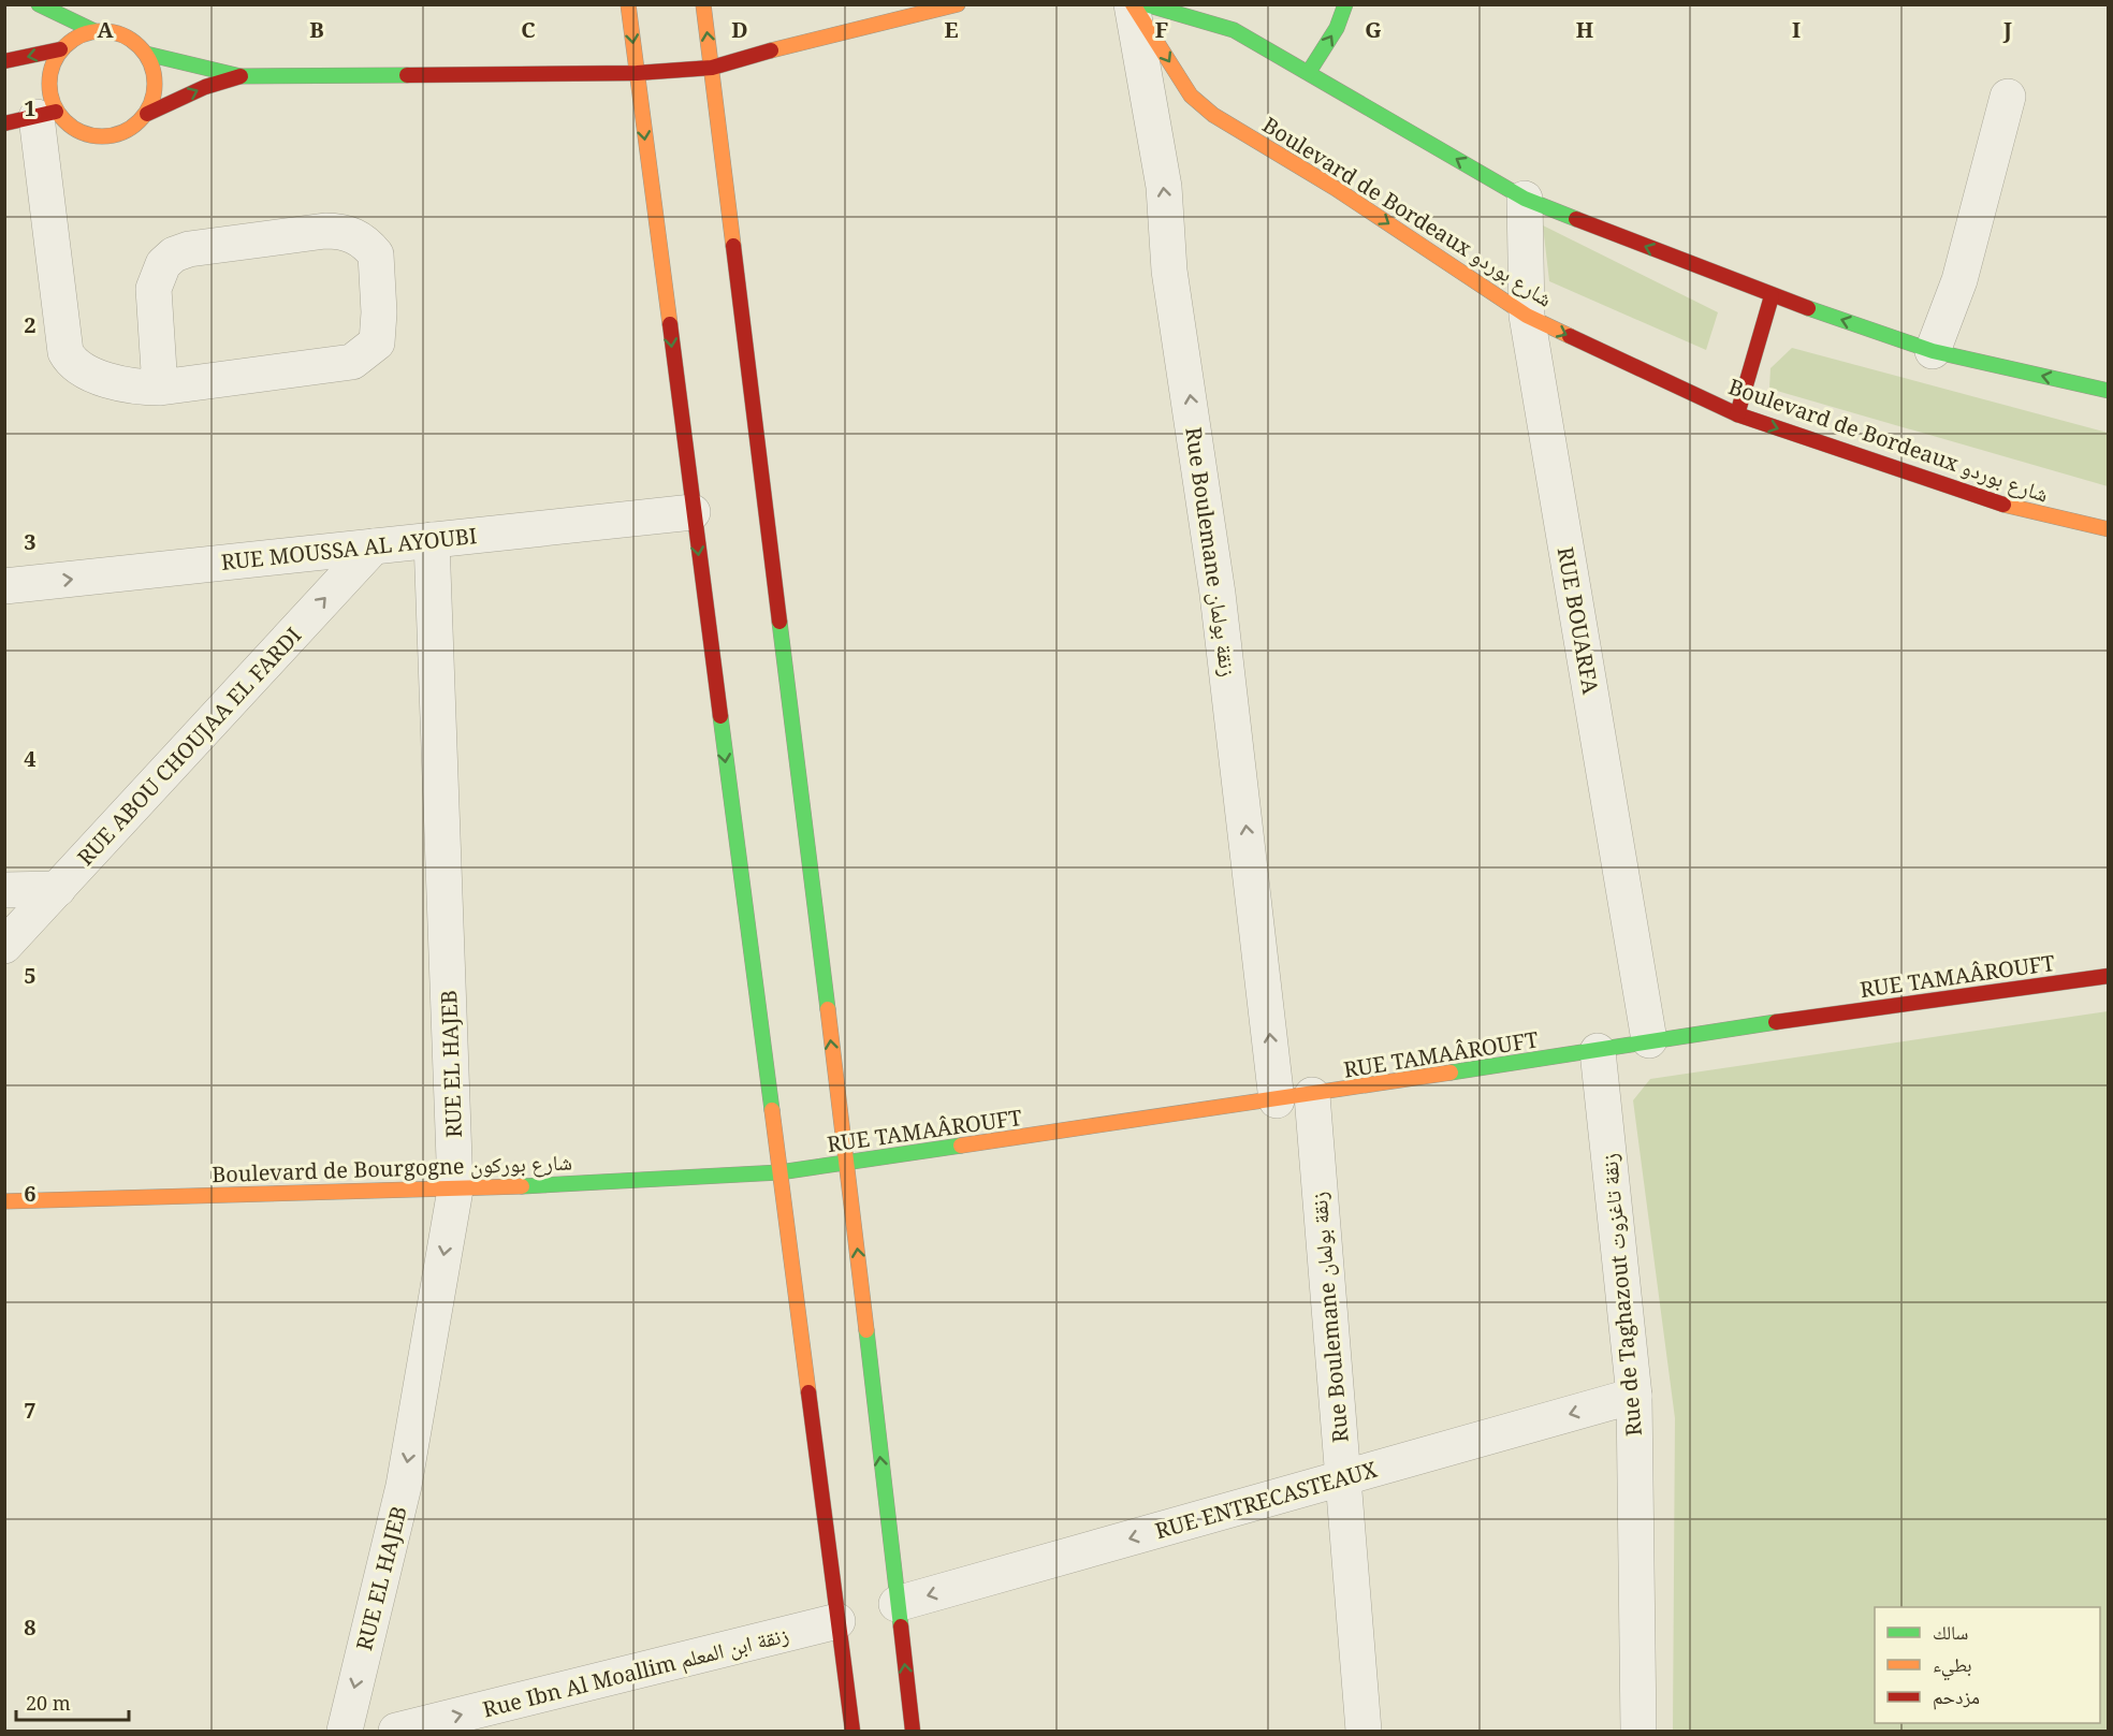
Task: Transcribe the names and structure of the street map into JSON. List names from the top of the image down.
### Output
{
  "streets": {
    "main road": ["Boulevard de Bordeaux شارع بوردو", "RUE TAMAÂROUFT", "Boulevard de Bourgogne شارع بوركون"],
    "street": [
      "RUE MOUSSA AL AYOUBI",
      "Rue Boulemane زنقة بولمان",
      "RUE BOUARFA",
      "RUE ABOU CHOUJAA EL FARDI",
      "RUE EL HAJEB",
      "Rue de Taghazout زنقة تاغزوت",
      "RUE ENTRECASTEAUX",
      "Rue Ibn Al Moallim زنقة ابن المعلم"
    ]
  },
  "crossings": [
    ["Boulevard de Bordeaux شارع بوردو", "Rue Boulemane زنقة بولمان"],
    ["Boulevard de Bordeaux شارع بوردو", "RUE BOUARFA"],
    ["RUE MOUSSA AL AYOUBI", "RUE ABOU CHOUJAA EL FARDI"],
    ["RUE MOUSSA AL AYOUBI", "RUE EL HAJEB"],
    ["Rue Boulemane زنقة بولمان", "RUE TAMAÂROUFT"],
    ["Rue Boulemane زنقة بولمان", "RUE ENTRECASTEAUX"],
    ["RUE BOUARFA", "RUE TAMAÂROUFT"],
    ["RUE TAMAÂROUFT", "Boulevard de Bourgogne شارع بوركون"],
    ["RUE TAMAÂROUFT", "Rue de Taghazout زنقة تاغزوت"],
    ["RUE EL HAJEB", "Boulevard de Bourgogne شارع بوركون"],
    ["Rue de Taghazout زنقة تاغزوت", "RUE ENTRECASTEAUX"]
  ],
  "one_way": [
    "RUE MOUSSA AL AYOUBI",
    "Rue Boulemane زنقة بولمان",
    "RUE ABOU CHOUJAA EL FARDI",
    "RUE EL HAJEB",
    "RUE ENTRECASTEAUX",
    "Rue Ibn Al Moallim زنقة ابن المعلم"
  ],
  "legend": ["سالك", "بطيء", "مزدحم"],
  "scale_bar": "20 m",
  "grid": {
    "columns": [
      "A",
      "B",
      "C",
      "D",
      "E",
      "F",
      "G",
      "H",
      "I",
      "J"
    ],
    "rows": [
      "1",
      "2",
      "3",
      "4",
      "5",
      "6",
      "7",
      "8"
    ]
  }
}
